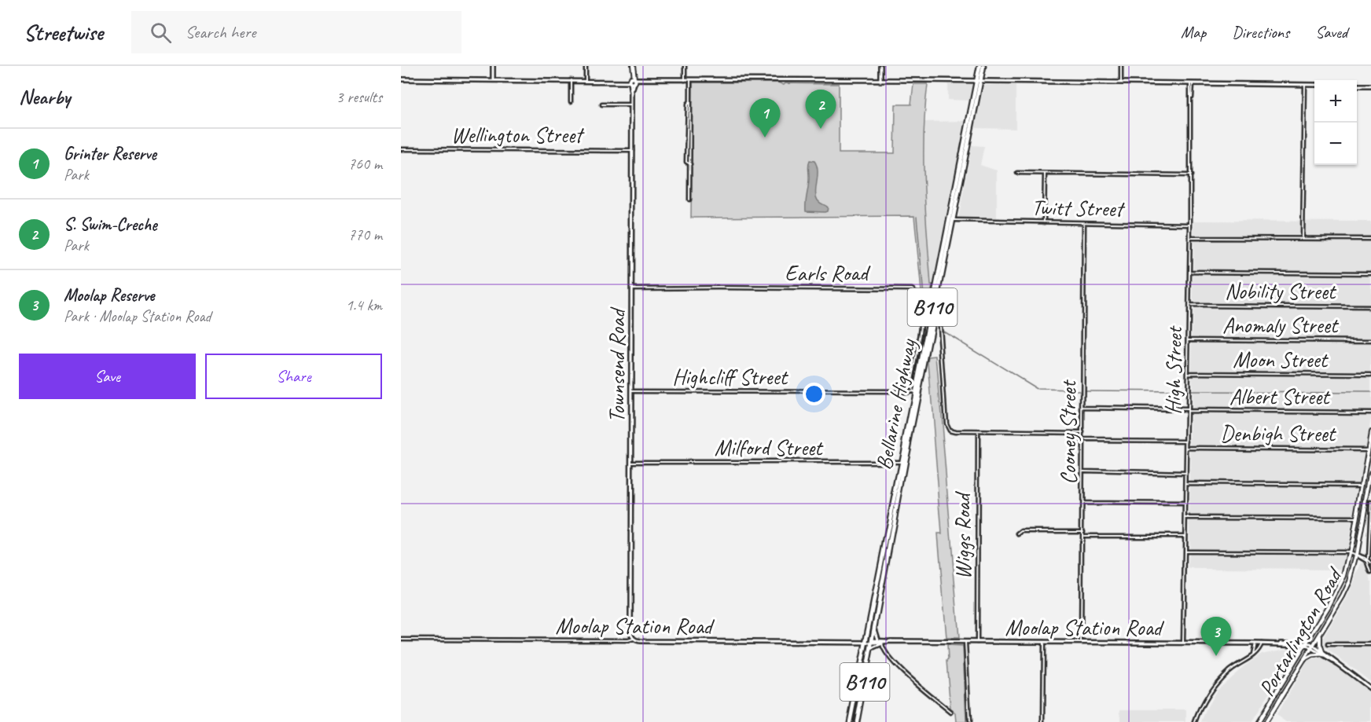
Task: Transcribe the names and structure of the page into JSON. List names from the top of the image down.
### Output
{
  "streets": {
    "highway": ["B110", "Bellarine Highway"],
    "main road": ["Townsend Road", "Portarlington Road"],
    "street": [
      "Wellington Street",
      "Twitt Street",
      "Earls Road",
      "Nobility Street",
      "Anomaly Street",
      "Moon Street",
      "High Street",
      "Highcliff Street",
      "Albert Street",
      "Cooney Street",
      "Denbigh Street",
      "Milford Street",
      "Wiggs Road",
      "Moolap Station Road"
    ]
  },
  "crossings": [
    ["Wellington Street", "Townsend Road"],
    ["Twitt Street", "High Street"],
    ["Twitt Street", "Bellarine Highway"],
    ["Twitt Street", "Cooney Street"],
    ["Earls Road", "Townsend Road"],
    ["Earls Road", "Highcliff Street"],
    ["Earls Road", "Bellarine Highway"],
    ["Nobility Street", "High Street"],
    ["Anomaly Street", "High Street"],
    ["Moon Street", "High Street"],
    ["Townsend Road", "Highcliff Street"],
    ["Townsend Road", "Milford Street"],
    ["Townsend Road", "Moolap Station Road"],
    ["High Street", "Albert Street"],
    ["High Street", "Denbigh Street"],
    ["High Street", "Moolap Station Road"],
    ["Highcliff Street", "Bellarine Highway"],
    ["Albert Street", "Cooney Street"],
    ["Bellarine Highway", "Milford Street"],
    ["Bellarine Highway", "Moolap Station Road"],
    ["Cooney Street", "Moolap Station Road"],
    ["Denbigh Street", "Portarlington Road"],
    ["Wiggs Road", "Moolap Station Road"],
    ["Moolap Station Road", "Portarlington Road"]
  ],
  "page": {
    "header": "Streetwise",
    "search": "Search here",
    "nav": ["Map", "Directions", "Saved"],
    "heading": ["Nearby", "3 results"],
    "map_buttons": ["+", "−"],
    "pins": ["2", "1", "3"],
    "list": [
      {
        "mark": "1",
        "name": "Grinter Reserve",
        "note": "Park",
        "value": "760 m"
      },
      {
        "mark": "2",
        "name": "S. Swim-Creche",
        "note": "Park",
        "value": "770 m"
      },
      {
        "mark": "3",
        "name": "Moolap Reserve",
        "note": "Park · Moolap Station Road",
        "value": "1.4 km"
      }
    ],
    "buttons": ["Save", "Share"]
  }
}
